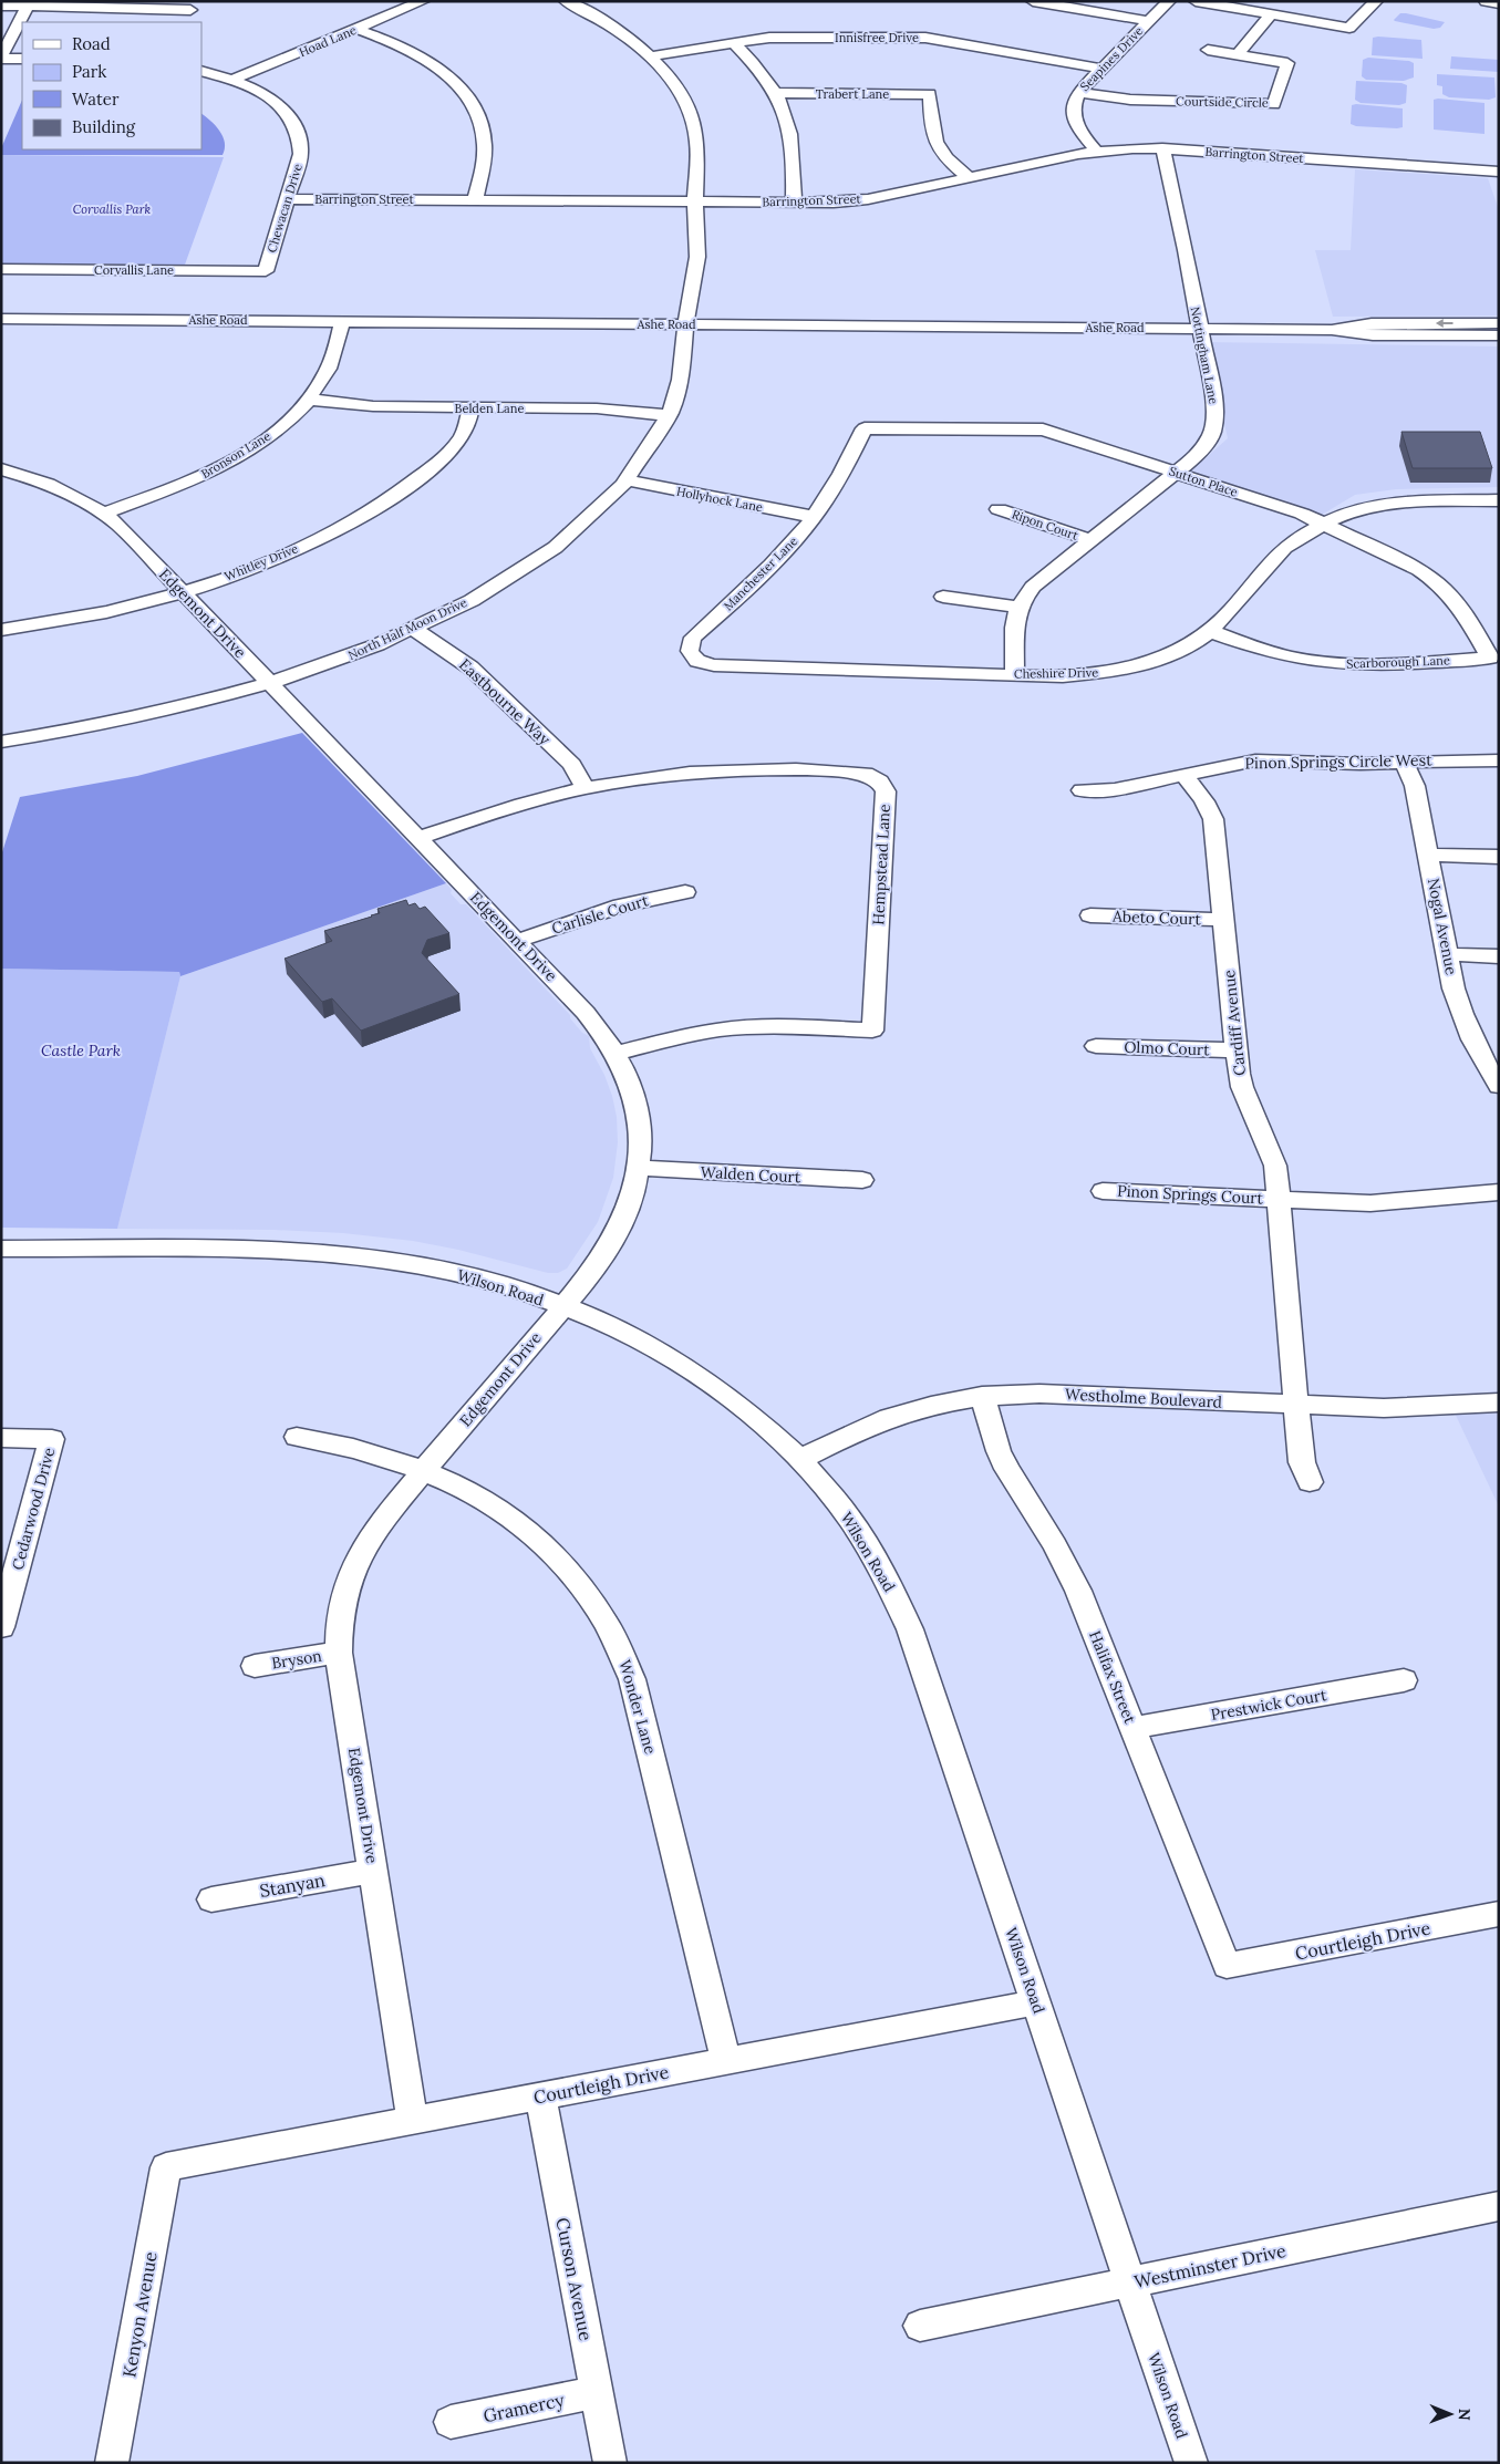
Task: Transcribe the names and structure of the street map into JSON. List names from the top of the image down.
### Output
{
  "streets": {
    "street": [
      "Innisfree Drive",
      "Hoad Lane",
      "Seapines Drive",
      "Trabert Lane",
      "Courtside Circle",
      "Barrington Street",
      "Chewacan Drive",
      "Corvallis Lane",
      "Ashe Road",
      "Nottingham Lane",
      "Belden Lane",
      "Bronson Lane",
      "Sutton Place",
      "Hollyhock Lane",
      "Ripon Court",
      "Whitley Drive",
      "Manchester Lane",
      "Edgemont Drive",
      "North Half Moon Drive",
      "Scarborough Lane",
      "Cheshire Drive",
      "Eastbourne Way",
      "Pinon Springs Circle West",
      "Hempstead Lane",
      "Carlisle Court",
      "Abeto Court",
      "Nogal Avenue",
      "Cardiff Avenue",
      "Olmo Court",
      "Walden Court",
      "Pinon Springs Court",
      "Wilson Road",
      "Westholme Boulevard",
      "Cedarwood Drive",
      "Bryson",
      "Halifax Street",
      "Prestwick Court",
      "Wonder Lane",
      "Stanyan",
      "Courtleigh Drive",
      "Westminster Drive",
      "Curson Avenue",
      "Kenyon Avenue",
      "Gramercy"
    ]
  },
  "crossings": [
    ["Innisfree Drive", "Seapines Drive"],
    ["Innisfree Drive", "North Half Moon Drive"],
    ["Hoad Lane", "Chewacan Drive"],
    ["Seapines Drive", "Courtside Circle"],
    ["Seapines Drive", "Barrington Street"],
    ["Trabert Lane", "Barrington Street"],
    ["Barrington Street", "Chewacan Drive"],
    ["Barrington Street", "Nottingham Lane"],
    ["Barrington Street", "North Half Moon Drive"],
    ["Chewacan Drive", "Corvallis Lane"],
    ["Ashe Road", "Nottingham Lane"],
    ["Ashe Road", "Bronson Lane"],
    ["Ashe Road", "North Half Moon Drive"],
    ["Nottingham Lane", "Sutton Place"],
    ["Nottingham Lane", "Ripon Court"],
    ["Belden Lane", "Bronson Lane"],
    ["Belden Lane", "Whitley Drive"],
    ["Belden Lane", "North Half Moon Drive"],
    ["Bronson Lane", "Edgemont Drive"],
    ["Sutton Place", "Manchester Lane"],
    ["Sutton Place", "Scarborough Lane"],
    ["Sutton Place", "Cheshire Drive"],
    ["Hollyhock Lane", "Manchester Lane"],
    ["Hollyhock Lane", "North Half Moon Drive"],
    ["Whitley Drive", "Edgemont Drive"],
    ["Manchester Lane", "Cheshire Drive"],
    ["Edgemont Drive", "North Half Moon Drive"],
    ["Edgemont Drive", "Hempstead Lane"],
    ["Edgemont Drive", "Carlisle Court"],
    ["Edgemont Drive", "Walden Court"],
    ["Edgemont Drive", "Wilson Road"],
    ["Edgemont Drive", "Bryson"],
    ["Edgemont Drive", "Wonder Lane"],
    ["Edgemont Drive", "Stanyan"],
    ["Edgemont Drive", "Courtleigh Drive"],
    ["North Half Moon Drive", "Eastbourne Way"],
    ["Scarborough Lane", "Cheshire Drive"],
    ["Eastbourne Way", "Hempstead Lane"],
    ["Pinon Springs Circle West", "Nogal Avenue"],
    ["Pinon Springs Circle West", "Cardiff Avenue"],
    ["Abeto Court", "Cardiff Avenue"],
    ["Cardiff Avenue", "Olmo Court"],
    ["Cardiff Avenue", "Pinon Springs Court"],
    ["Cardiff Avenue", "Westholme Boulevard"],
    ["Wilson Road", "Westholme Boulevard"],
    ["Wilson Road", "Courtleigh Drive"],
    ["Wilson Road", "Westminster Drive"],
    ["Westholme Boulevard", "Halifax Street"],
    ["Halifax Street", "Prestwick Court"],
    ["Halifax Street", "Courtleigh Drive"],
    ["Wonder Lane", "Courtleigh Drive"],
    ["Courtleigh Drive", "Curson Avenue"],
    ["Courtleigh Drive", "Kenyon Avenue"],
    ["Curson Avenue", "Gramercy"]
  ],
  "parks": ["Corvallis Park", "Castle Park"],
  "legend": [
    "Road",
    "Park",
    "Water",
    "Building"
  ],
  "north": "right"
}
